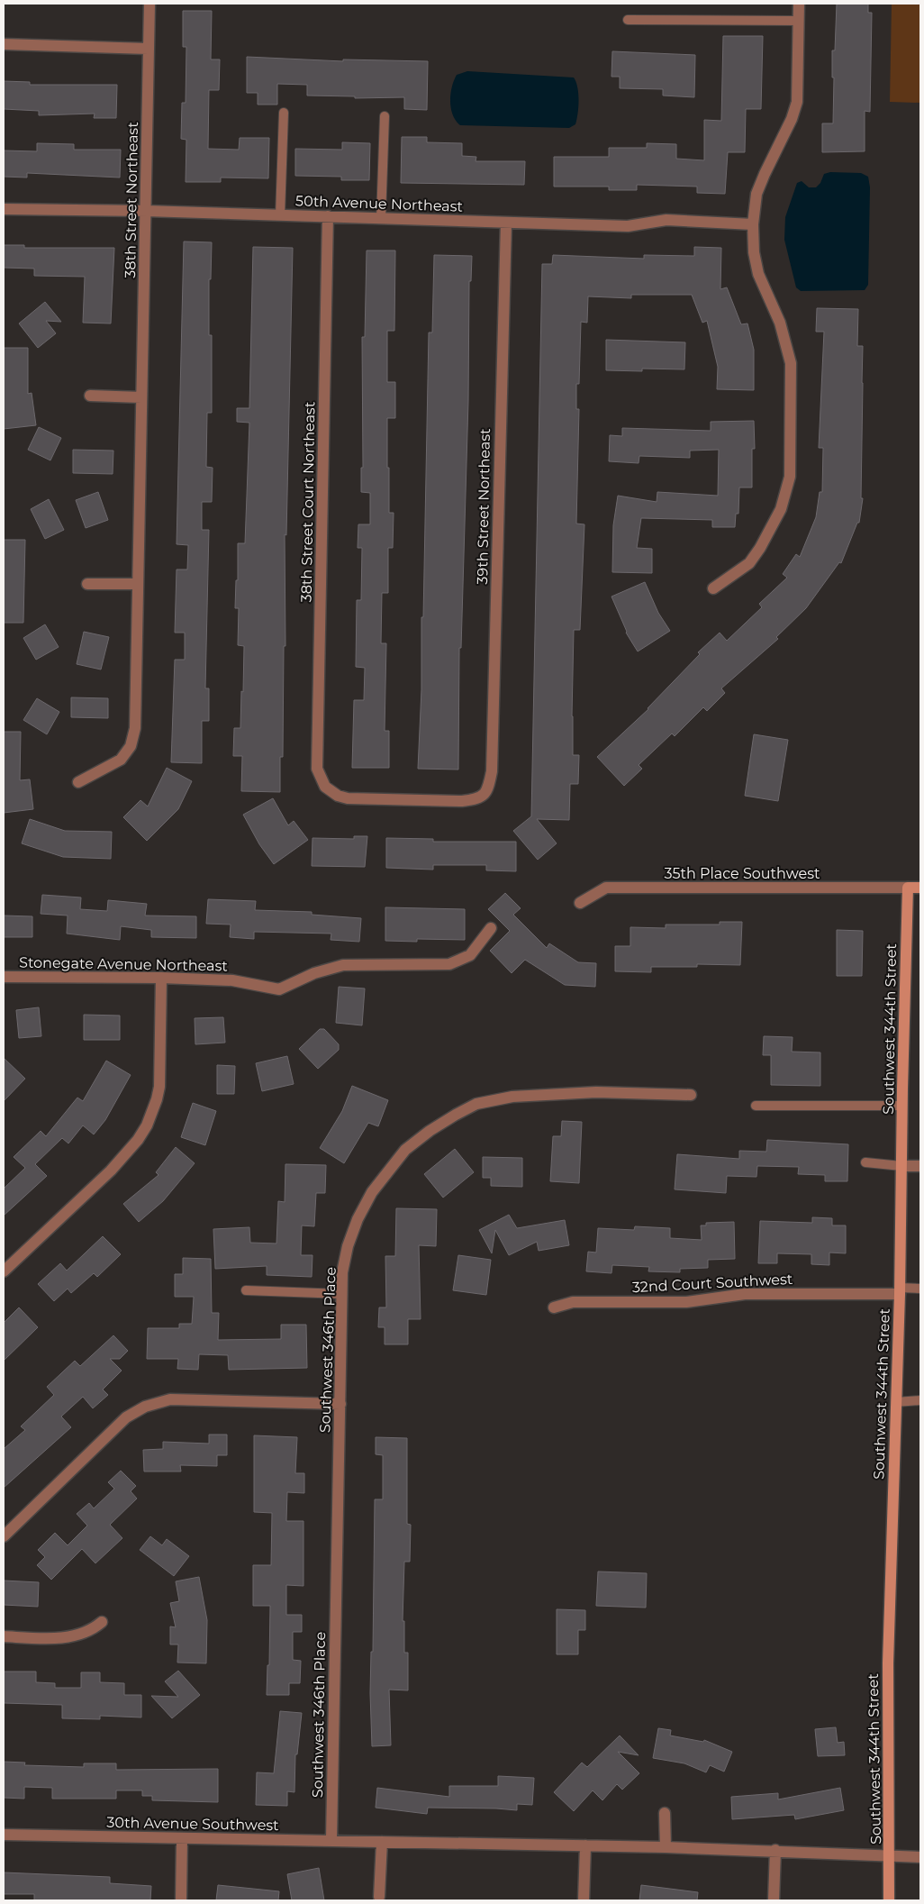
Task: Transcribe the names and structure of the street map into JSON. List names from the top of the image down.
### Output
{
  "streets": {
    "street": [
      "38th Street Northeast",
      "50th Avenue Northeast",
      "38th Street Court Northeast",
      "39th Street Northeast",
      "35th Place Southwest",
      "Stonegate Avenue Northeast",
      "Southwest 344th Street",
      "32nd Court Southwest",
      "Southwest 346th Place",
      "30th Avenue Southwest"
    ]
  },
  "crossings": [
    ["38th Street Northeast", "50th Avenue Northeast"],
    ["50th Avenue Northeast", "38th Street Court Northeast"],
    ["50th Avenue Northeast", "39th Street Northeast"],
    ["38th Street Court Northeast", "39th Street Northeast"],
    ["35th Place Southwest", "Southwest 344th Street"],
    ["Southwest 344th Street", "32nd Court Southwest"],
    ["Southwest 344th Street", "30th Avenue Southwest"],
    ["Southwest 346th Place", "30th Avenue Southwest"]
  ]
}
